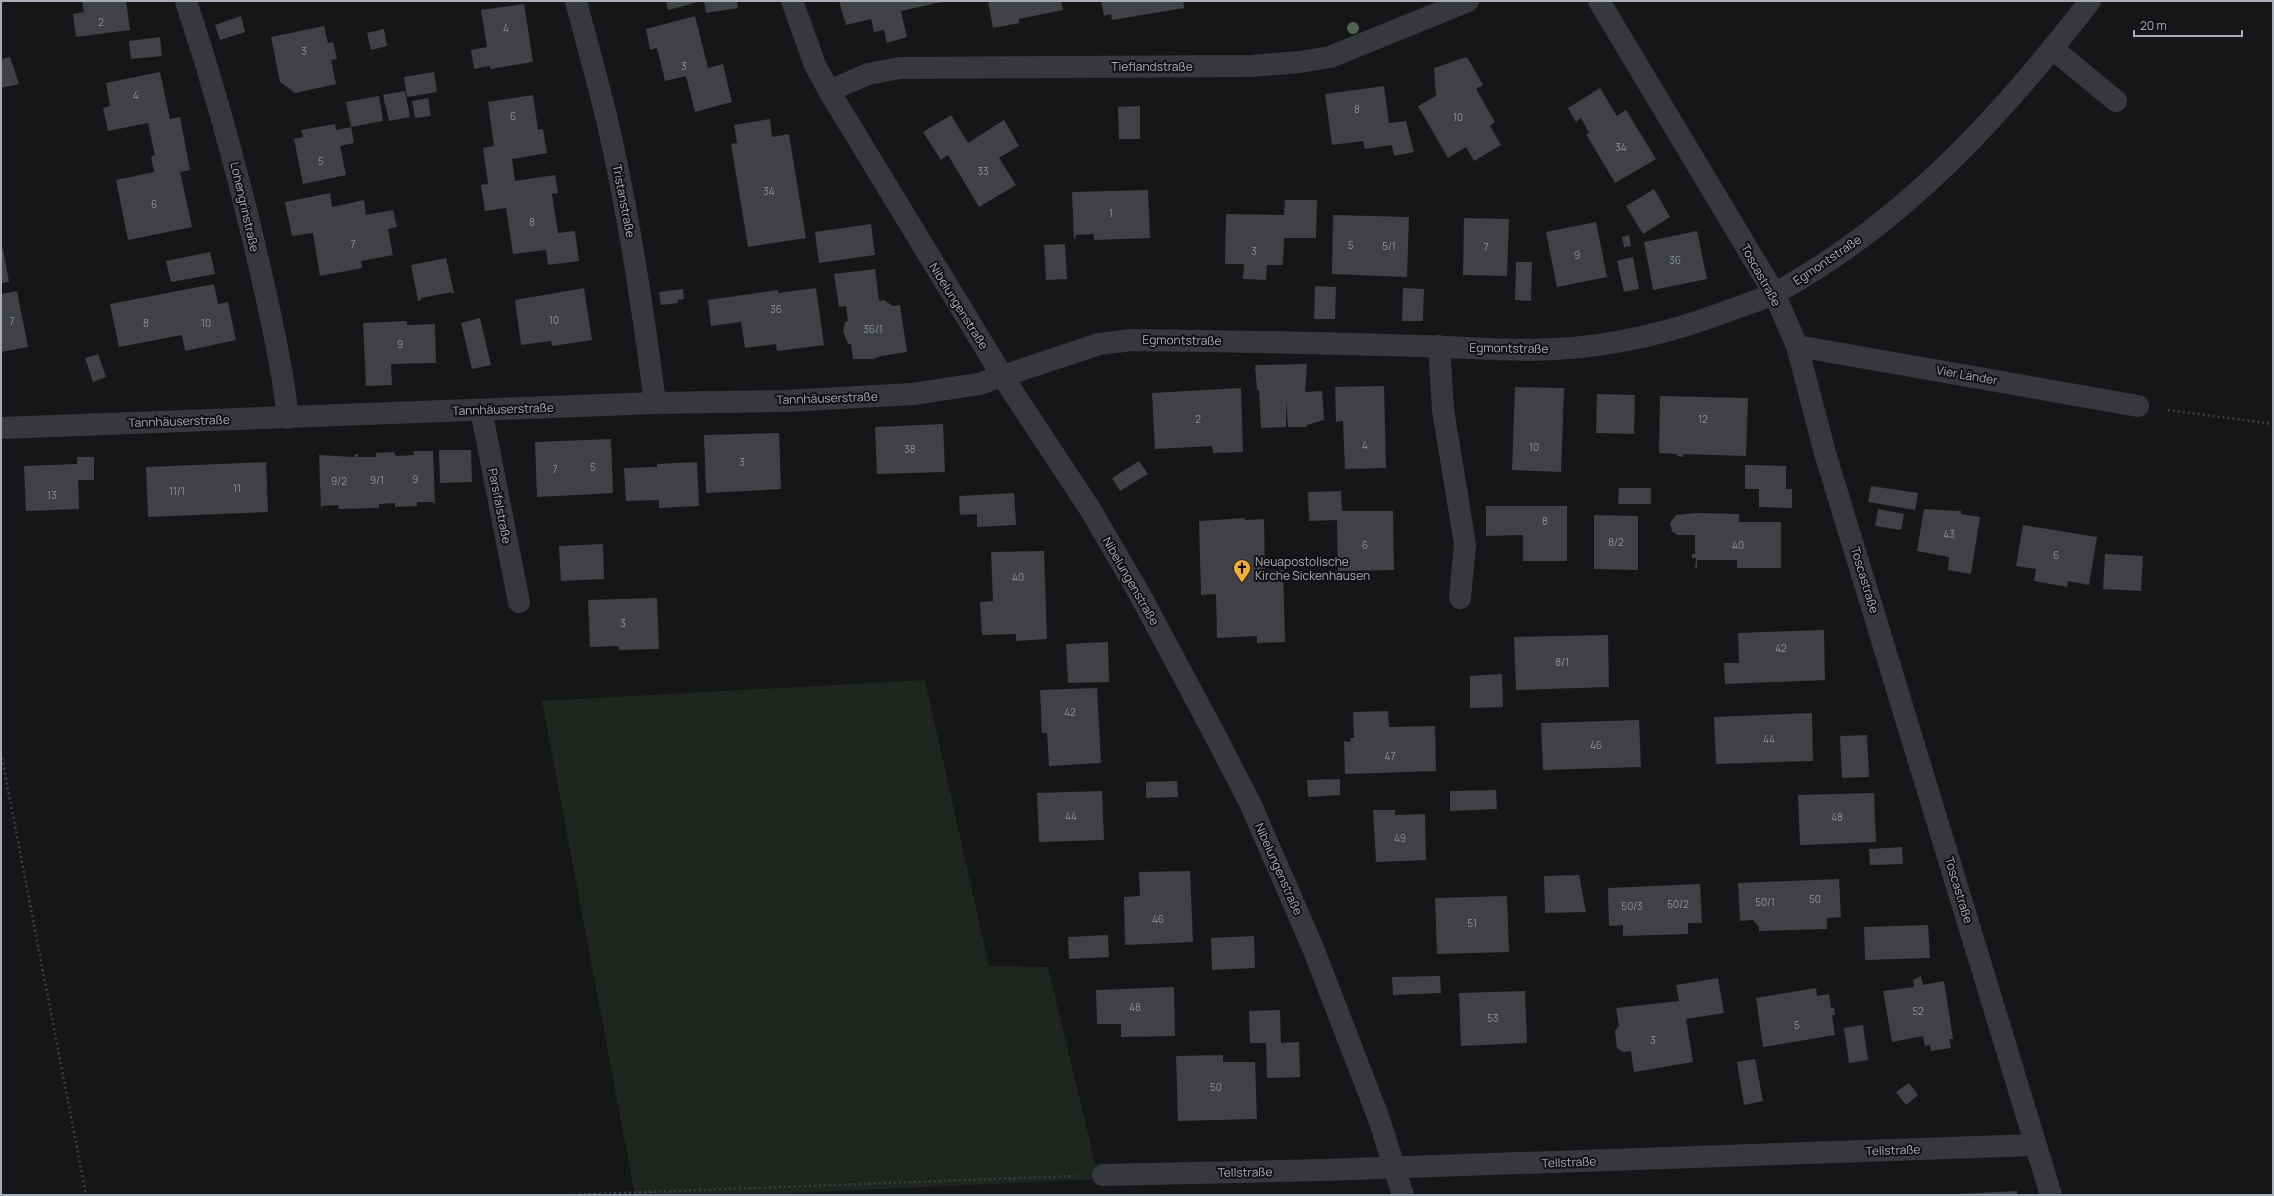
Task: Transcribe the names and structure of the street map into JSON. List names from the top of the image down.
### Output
{
  "streets": {
    "street": [
      "Tieflandstraße",
      "Tristanstraße",
      "Lohengrinstraße",
      "Egmontstraße",
      "Toscastraße",
      "Nibelungenstraße",
      "Vier Länder",
      "Tannhäuserstraße",
      "Parsifalstraße",
      "Tellstraße"
    ]
  },
  "crossings": [
    ["Tieflandstraße", "Nibelungenstraße"],
    ["Tristanstraße", "Tannhäuserstraße"],
    ["Lohengrinstraße", "Tannhäuserstraße"],
    ["Egmontstraße", "Toscastraße"],
    ["Egmontstraße", "Nibelungenstraße"],
    ["Egmontstraße", "Tannhäuserstraße"],
    ["Toscastraße", "Vier Länder"],
    ["Toscastraße", "Tellstraße"],
    ["Nibelungenstraße", "Tannhäuserstraße"],
    ["Nibelungenstraße", "Tellstraße"],
    ["Tannhäuserstraße", "Parsifalstraße"]
  ],
  "places": {
    "church": ["Neuapostolische Kirche Sickenhausen"]
  },
  "house_numbers": [
    "2",
    "4",
    "3",
    "3",
    "4",
    "8",
    "6",
    "10",
    "34",
    "5",
    "33",
    "34",
    "6",
    "1",
    "8",
    "7",
    "5",
    "5/1",
    "7",
    "3",
    "9",
    "36",
    "36",
    "10",
    "7",
    "8",
    "10",
    "36/1",
    "9",
    "2",
    "12",
    "4",
    "10",
    "38",
    "3",
    "5",
    "7",
    "9",
    "9/1",
    "9/2",
    "11",
    "11/1",
    "13",
    "8",
    "43",
    "8/2",
    "6",
    "40",
    "6",
    "40",
    "3",
    "42",
    "8/1",
    "42",
    "44",
    "46",
    "47",
    "44",
    "48",
    "49",
    "50",
    "50/1",
    "50/2",
    "50/3",
    "46",
    "51",
    "48",
    "52",
    "53",
    "5",
    "3",
    "50"
  ],
  "scale_bar": "20 m"
}
